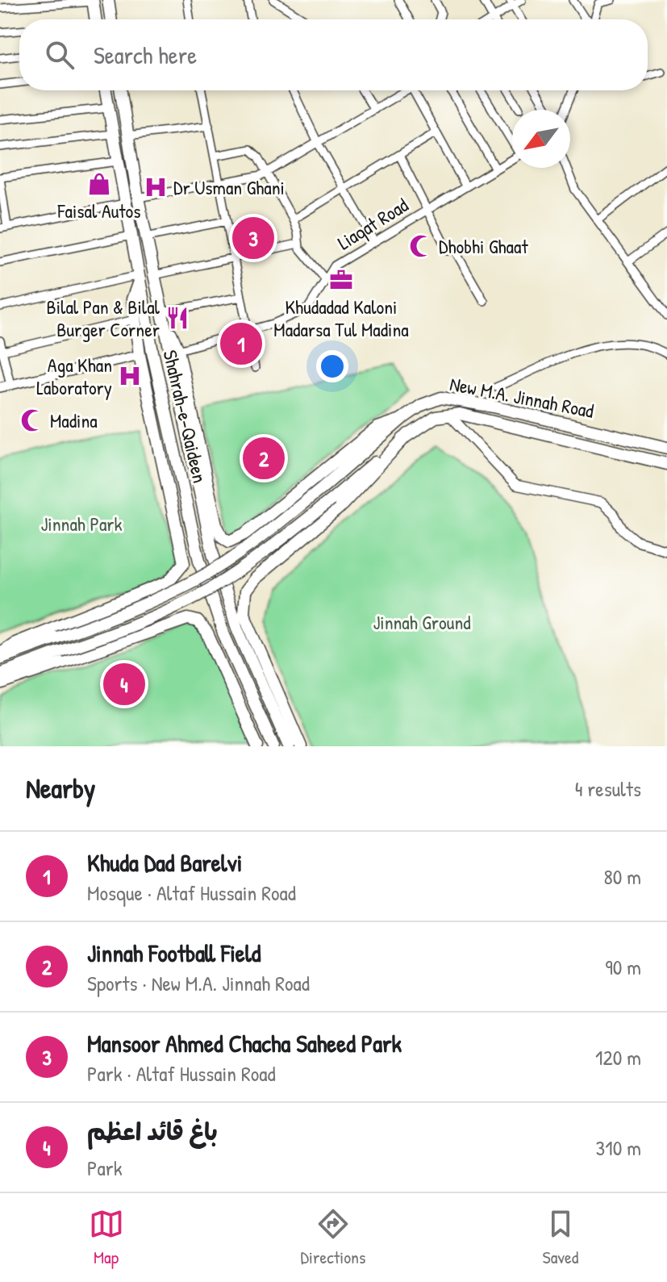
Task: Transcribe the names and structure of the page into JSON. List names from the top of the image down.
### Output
{
  "streets": {
    "main road": ["New M.A. Jinnah Road", "Shahrah-e-Qaideen"],
    "street": ["Liaqat Road"]
  },
  "parks": ["Jinnah Park", "Jinnah Ground"],
  "places": {
    "shop": ["Faisal Autos"],
    "hospital": ["Dr Usman Ghani", "Aga Khan Laboratory"],
    "mosque": ["Dhobhi Ghaat", "Madina"],
    "office": ["Khudadad Kaloni Madarsa Tul Madina"],
    "restaurant": ["Bilal Pan & Bilal Burger Corner"]
  },
  "north": "bottom left",
  "page": {
    "search": "Search here",
    "pins": [
      "3",
      "1",
      "2",
      "4"
    ],
    "heading": ["Nearby", "4 results"],
    "list": [
      {
        "mark": "1",
        "name": "Khuda Dad Barelvi",
        "note": "Mosque · Altaf Hussain Road",
        "value": "80 m"
      },
      {
        "mark": "2",
        "name": "Jinnah Football Field",
        "note": "Sports · New M.A. Jinnah Road",
        "value": "90 m"
      },
      {
        "mark": "3",
        "name": "Mansoor Ahmed Chacha Saheed Park",
        "note": "Park · Altaf Hussain Road",
        "value": "120 m"
      },
      {
        "mark": "4",
        "name": "باغ قائد اعظم",
        "note": "Park",
        "value": "310 m"
      }
    ],
    "nav": ["Map", "Directions", "Saved"]
  }
}
